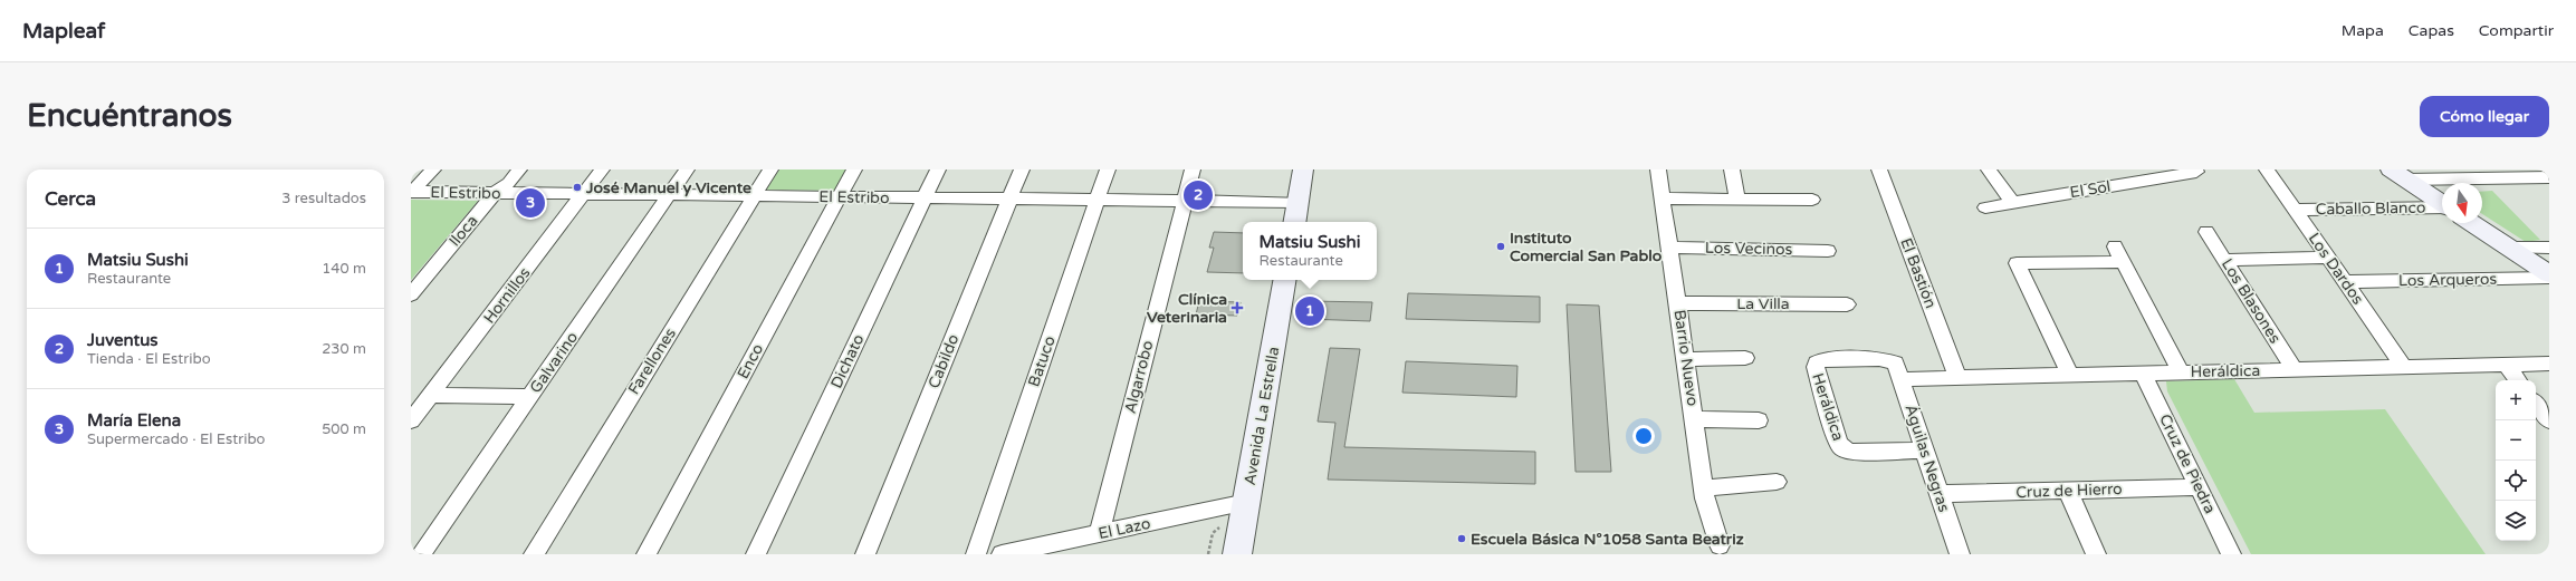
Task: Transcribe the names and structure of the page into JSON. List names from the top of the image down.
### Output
{
  "streets": {
    "main road": ["Avenida La Estrella"],
    "street": [
      "El Sol",
      "El Estribo",
      "Caballo Blanco",
      "Iloca",
      "Los Vecinos",
      "Los Dardos",
      "El Bastión",
      "Los Arqueros",
      "Hornillos",
      "Los Blasones",
      "La Villa",
      "Barrio Nuevo",
      "Farellones",
      "Enco",
      "Dichato",
      "Cabildo",
      "Batuco",
      "Galvarino",
      "Heráldica",
      "Algarrobo",
      "Águilas Negras",
      "Cruz de Piedra",
      "Cruz de Hierro",
      "El Lazo"
    ]
  },
  "crossings": [
    ["El Estribo", "Iloca"],
    ["El Estribo", "Hornillos"],
    ["El Estribo", "Farellones"],
    ["El Estribo", "Enco"],
    ["El Estribo", "Dichato"],
    ["El Estribo", "Cabildo"],
    ["El Estribo", "Batuco"],
    ["El Estribo", "Galvarino"],
    ["El Estribo", "Algarrobo"],
    ["Caballo Blanco", "Los Dardos"],
    ["Los Vecinos", "Barrio Nuevo"],
    ["Los Dardos", "Los Arqueros"],
    ["Los Dardos", "Heráldica"],
    ["El Bastión", "Heráldica"],
    ["Los Blasones", "Heráldica"],
    ["La Villa", "Barrio Nuevo"],
    ["Heráldica", "Águilas Negras"],
    ["Heráldica", "Cruz de Piedra"],
    ["Algarrobo", "El Lazo"],
    ["Avenida La Estrella", "El Lazo"],
    ["Águilas Negras", "Cruz de Hierro"],
    ["Cruz de Piedra", "Cruz de Hierro"]
  ],
  "places": {
    "other": ["José Manuel y Vicente", "Instituto Comercial San Pablo", "Escuela Básica N°1058 Santa Beatriz"],
    "health": ["Clínica Veterinaria"]
  },
  "north": "bottom",
  "page": {
    "header": "Mapleaf",
    "nav": ["Mapa", "Capas", "Compartir"],
    "buttons": "Cómo llegar",
    "title": "Encuéntranos",
    "heading": ["Cerca", "3 resultados"],
    "pins": ["2", "3", "1"],
    "popup": ["Matsiu Sushi", "Restaurante"],
    "list": [
      {
        "mark": "1",
        "name": "Matsiu Sushi",
        "note": "Restaurante",
        "value": "140 m"
      },
      {
        "mark": "2",
        "name": "Juventus",
        "note": "Tienda · El Estribo",
        "value": "230 m"
      },
      {
        "mark": "3",
        "name": "María Elena",
        "note": "Supermercado · El Estribo",
        "value": "500 m"
      }
    ],
    "map_buttons": ["+", "−"]
  }
}
